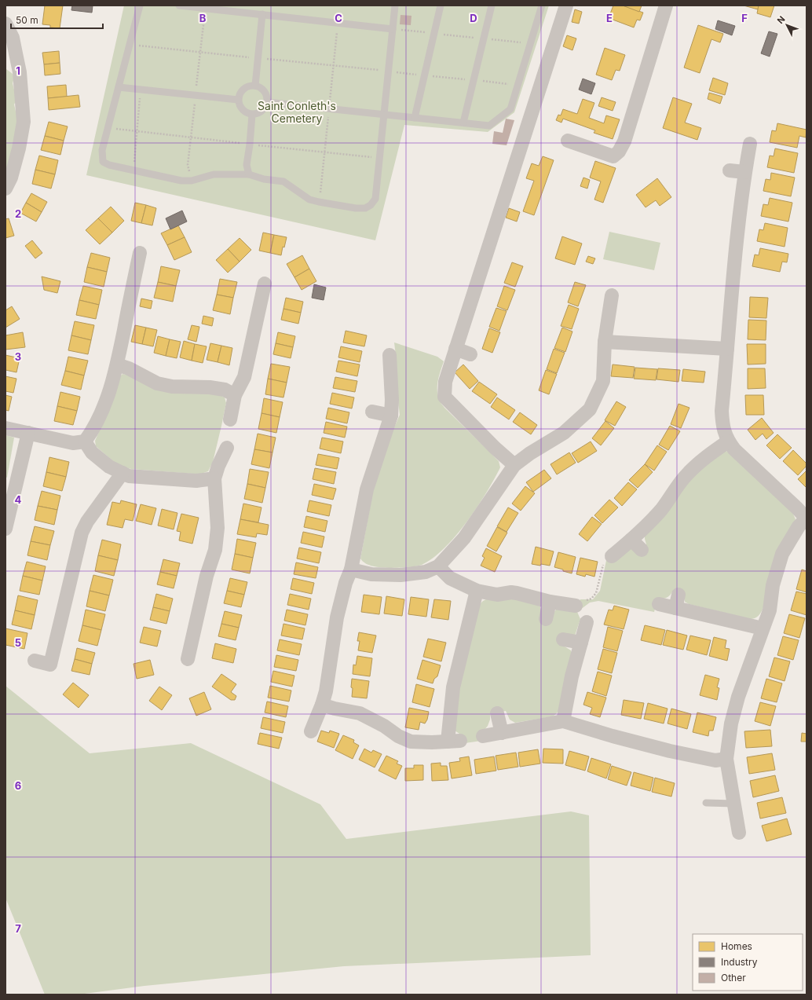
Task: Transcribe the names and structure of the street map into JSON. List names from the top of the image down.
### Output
{
  "parks": ["Saint Conleth's Cemetery"],
  "legend": ["Homes", "Industry", "Other"],
  "scale_bar": "50 m",
  "north": "top left",
  "grid": {
    "columns": [
      "B",
      "C",
      "D",
      "E",
      "F"
    ],
    "rows": [
      "1",
      "2",
      "3",
      "4",
      "5",
      "6",
      "7"
    ]
  }
}
